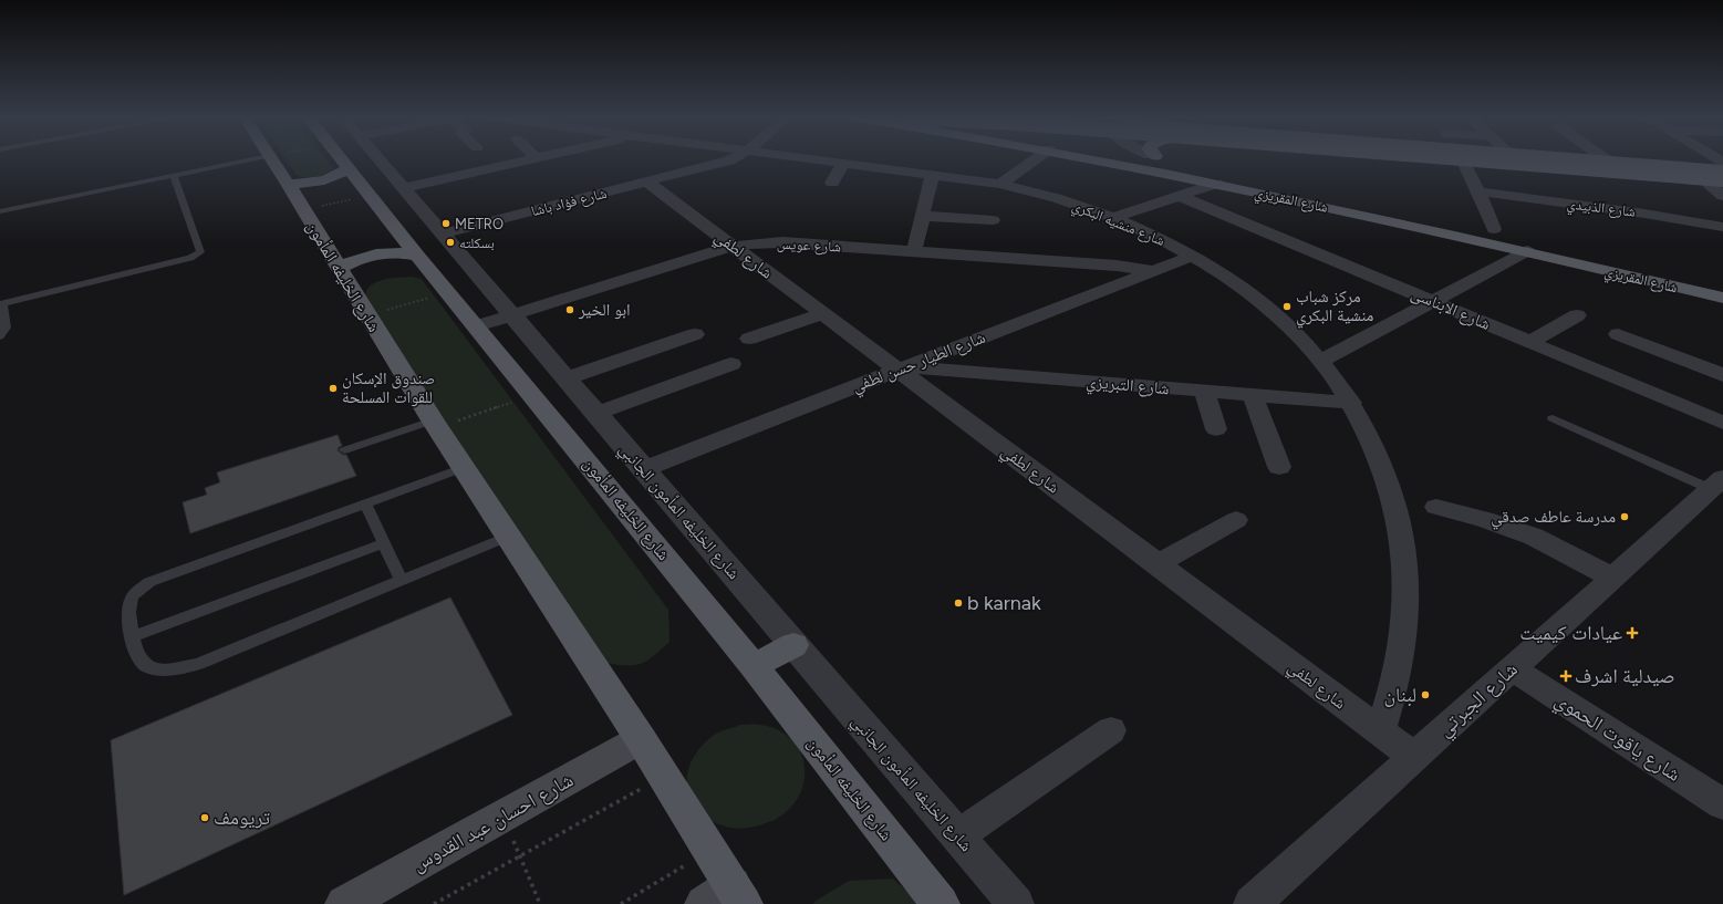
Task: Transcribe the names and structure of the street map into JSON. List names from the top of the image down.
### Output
{
  "streets": {
    "main road": ["شارع المقريزي", "شارع الخليفه المأمون"],
    "street": [
      "شارع فؤاد باشا",
      "شارع الذبيدي",
      "شارع منشيه البكري",
      "شارع عويس",
      "شارع لطفي",
      "شارع الابناسى",
      "شارع الطيار حسن لطفي",
      "شارع التبريزي",
      "شارع الخليفه المأمون الجانبي",
      "شارع الجبرتي",
      "شارع ياقوت الحموي",
      "شارع احسان عبد القدوس"
    ]
  },
  "crossings": [
    ["شارع فؤاد باشا", "شارع لطفي"],
    ["شارع فؤاد باشا", "شارع الخليفه المأمون الجانبي"],
    ["شارع منشيه البكري", "شارع لطفي"],
    ["شارع منشيه البكري", "شارع الطيار حسن لطفي"],
    ["شارع منشيه البكري", "شارع التبريزي"],
    ["شارع عويس", "شارع لطفي"],
    ["شارع عويس", "شارع الخليفه المأمون"],
    ["شارع عويس", "شارع الطيار حسن لطفي"],
    ["شارع عويس", "شارع الخليفه المأمون الجانبي"],
    ["شارع لطفي", "شارع الطيار حسن لطفي"],
    ["شارع لطفي", "شارع التبريزي"],
    ["شارع لطفي", "شارع الجبرتي"],
    ["شارع الخليفه المأمون", "شارع احسان عبد القدوس"],
    ["شارع الطيار حسن لطفي", "شارع التبريزي"],
    ["شارع الطيار حسن لطفي", "شارع الخليفه المأمون الجانبي"],
    ["شارع الجبرتي", "شارع ياقوت الحموي"]
  ],
  "places": {
    "other": [
      "METRO",
      "بسكلته",
      "مركز شباب منشية البكري",
      "ابو الخير",
      "صندوق الإسكان للقوات المسلحة",
      "مدرسة عاطف صدقي",
      "b karnak",
      "لبنان",
      "تريومف"
    ],
    "health": ["عيادات كيميت", "صيدلية اشرف"]
  }
}
